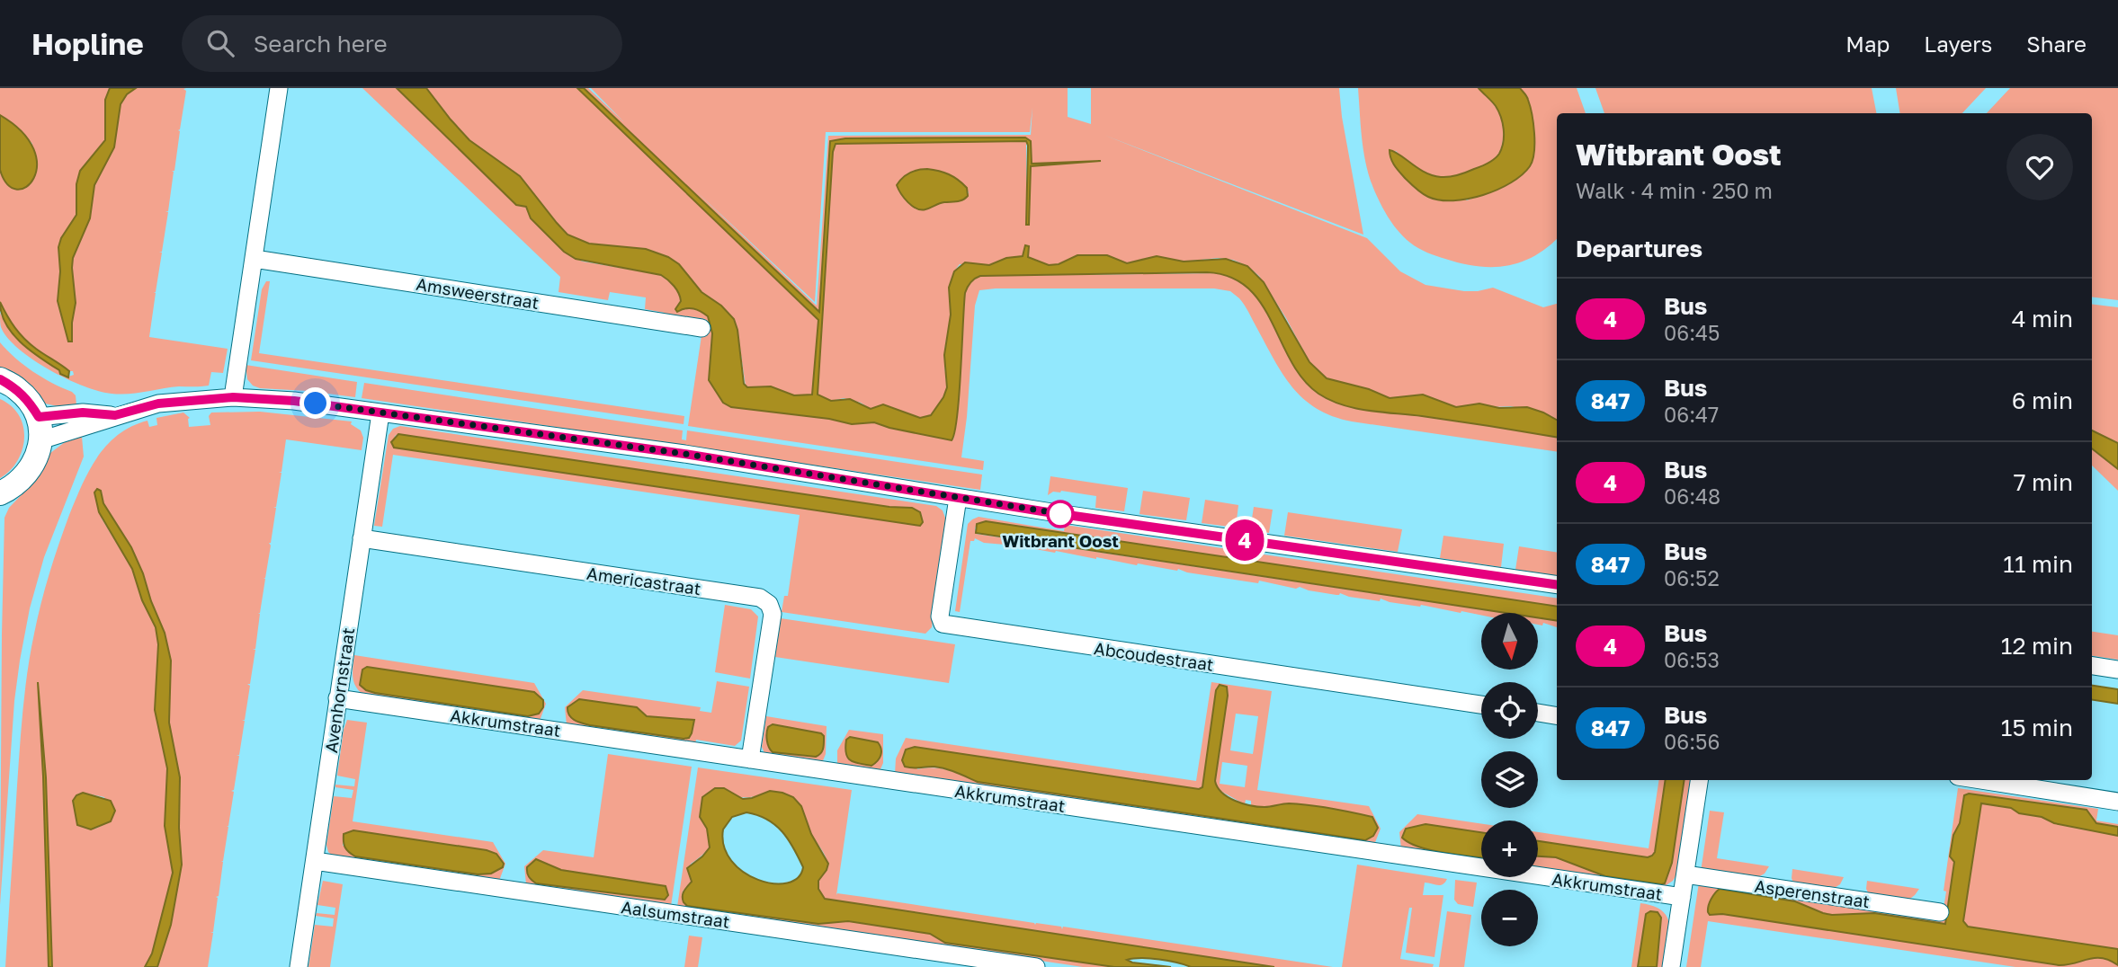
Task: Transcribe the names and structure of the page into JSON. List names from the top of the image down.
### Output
{
  "streets": {
    "street": [
      "Amsweerstraat",
      "Americastraat",
      "Abcoudestraat",
      "Avenhornstraat",
      "Akkrumstraat",
      "Asperenstraat",
      "Aalsumstraat"
    ]
  },
  "crossings": [
    ["Americastraat", "Avenhornstraat"],
    ["Americastraat", "Akkrumstraat"],
    ["Avenhornstraat", "Akkrumstraat"],
    ["Avenhornstraat", "Aalsumstraat"]
  ],
  "places": ["Witbrant Oost"],
  "lines": ["bus line 4"],
  "north": "bottom",
  "page": {
    "header": "Hopline",
    "search": "Search here",
    "nav": ["Map", "Layers", "Share"],
    "on_map": "4",
    "heading": [
      ["Witbrant Oost", "Walk · 4 min · 250 m"],
      "Departures"
    ],
    "list": [
      {
        "mark": "4",
        "name": "Bus",
        "note": "06:45",
        "value": "4 min"
      },
      {
        "mark": "847",
        "name": "Bus",
        "note": "06:47",
        "value": "6 min"
      },
      {
        "mark": "4",
        "name": "Bus",
        "note": "06:48",
        "value": "7 min"
      },
      {
        "mark": "847",
        "name": "Bus",
        "note": "06:52",
        "value": "11 min"
      },
      {
        "mark": "4",
        "name": "Bus",
        "note": "06:53",
        "value": "12 min"
      },
      {
        "mark": "847",
        "name": "Bus",
        "note": "06:56",
        "value": "15 min"
      }
    ],
    "map_buttons": ["+", "−"]
  }
}
